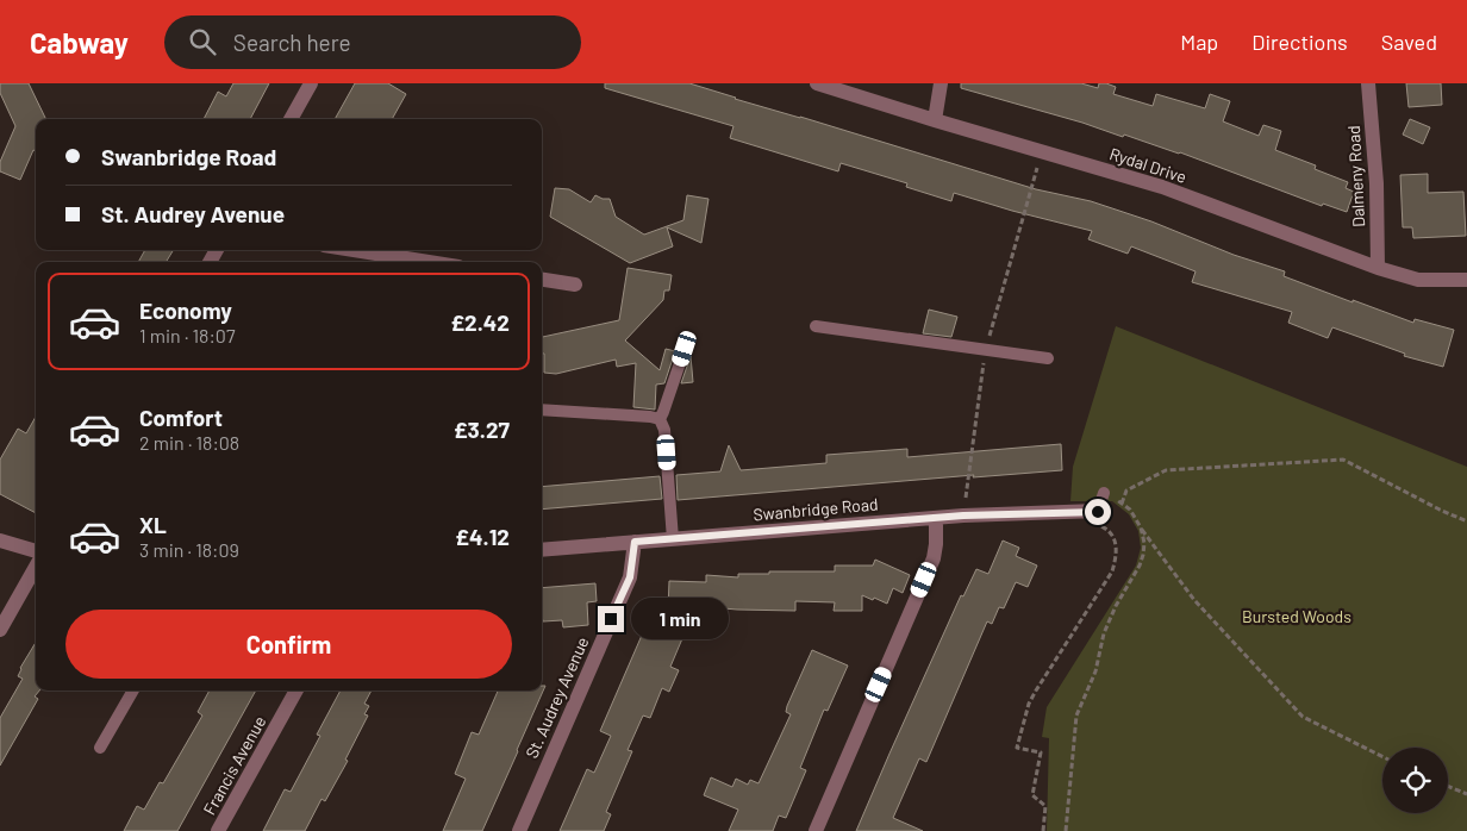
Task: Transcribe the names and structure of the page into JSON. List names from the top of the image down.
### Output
{
  "streets": {
    "street": [
      "Rydal Drive",
      "Dalmeny Road",
      "Swanbridge Road",
      "St. Audrey Avenue",
      "Francis Avenue"
    ]
  },
  "crossings": [
    ["Rydal Drive", "Dalmeny Road"],
    ["Swanbridge Road", "St. Audrey Avenue"]
  ],
  "parks": ["Bursted Woods"],
  "page": {
    "header": "Cabway",
    "search": "Search here",
    "nav": ["Map", "Directions", "Saved"],
    "banner": ["Swanbridge Road", "St. Audrey Avenue"],
    "list": [
      {
        "name": "Economy",
        "note": "1 min · 18:07",
        "value": "£2.42"
      },
      {
        "name": "Comfort",
        "note": "2 min · 18:08",
        "value": "£3.27"
      },
      {
        "name": "XL",
        "note": "3 min · 18:09",
        "value": "£4.12"
      }
    ],
    "bubble": "1 min",
    "buttons": "Confirm"
  }
}
